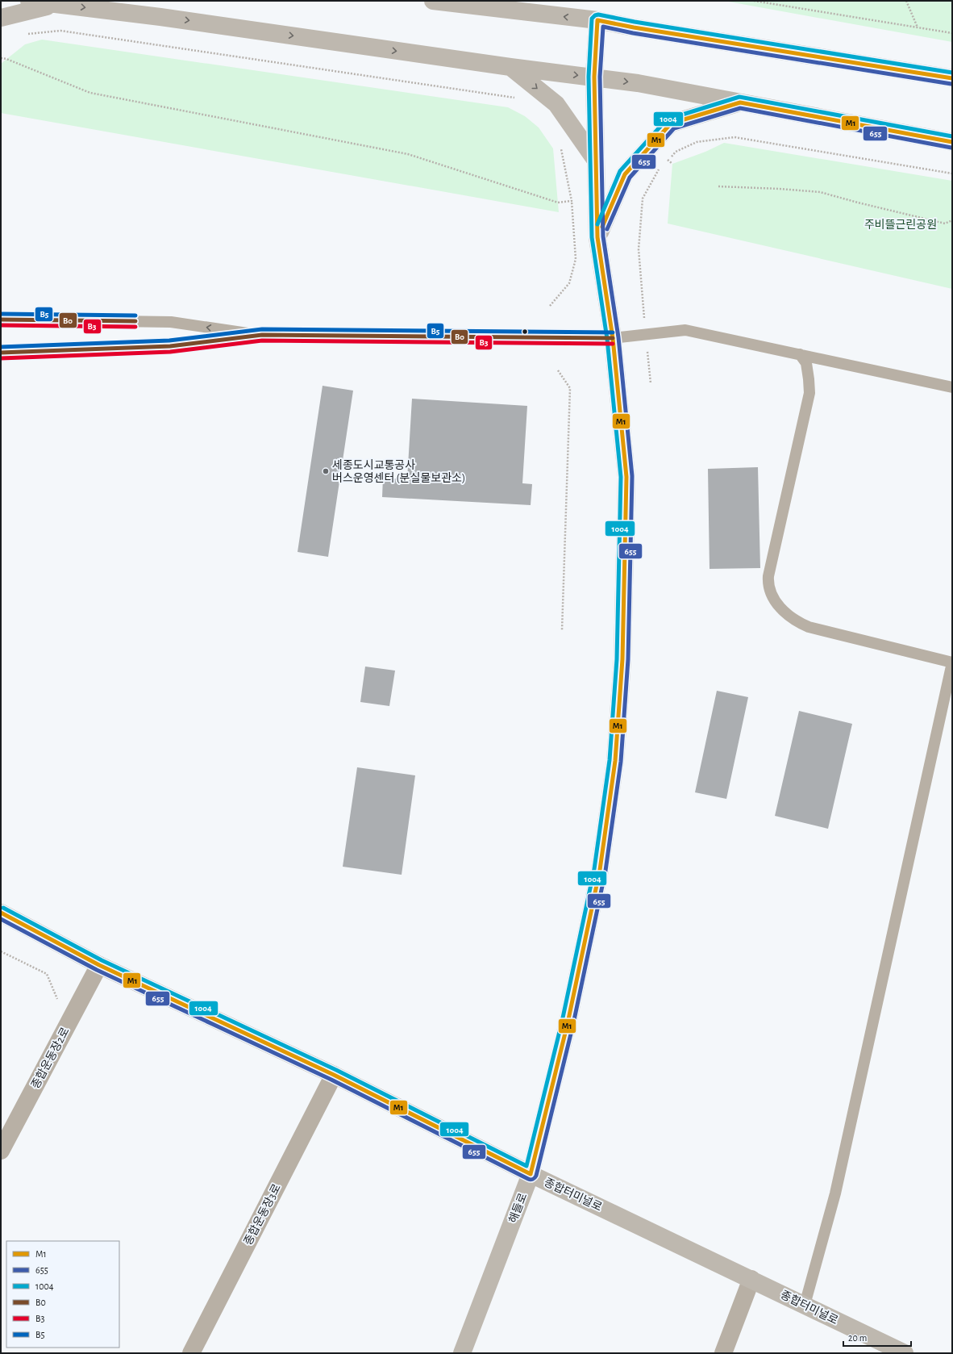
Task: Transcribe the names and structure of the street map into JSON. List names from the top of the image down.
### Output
{
  "streets": {
    "street": [
      "종합운동장2로",
      "종합터미널로",
      "해들로",
      "종합운동장3로"
    ]
  },
  "crossings": [
    ["종합운동장2로", "종합터미널로"],
    ["종합터미널로", "해들로"],
    ["종합터미널로", "종합운동장3로"]
  ],
  "parks": ["주비뜰근린공원"],
  "places": ["세종도시교통공사 버스운영센터 (분실물보관소)"],
  "lines": [
    "transit line 1004",
    "transit line M1",
    "transit line 655",
    "transit line B5",
    "transit line B0",
    "transit line B3"
  ],
  "legend": [
    "M1",
    "655",
    "1004",
    "B0",
    "B3",
    "B5"
  ],
  "scale_bar": "20 m"
}
